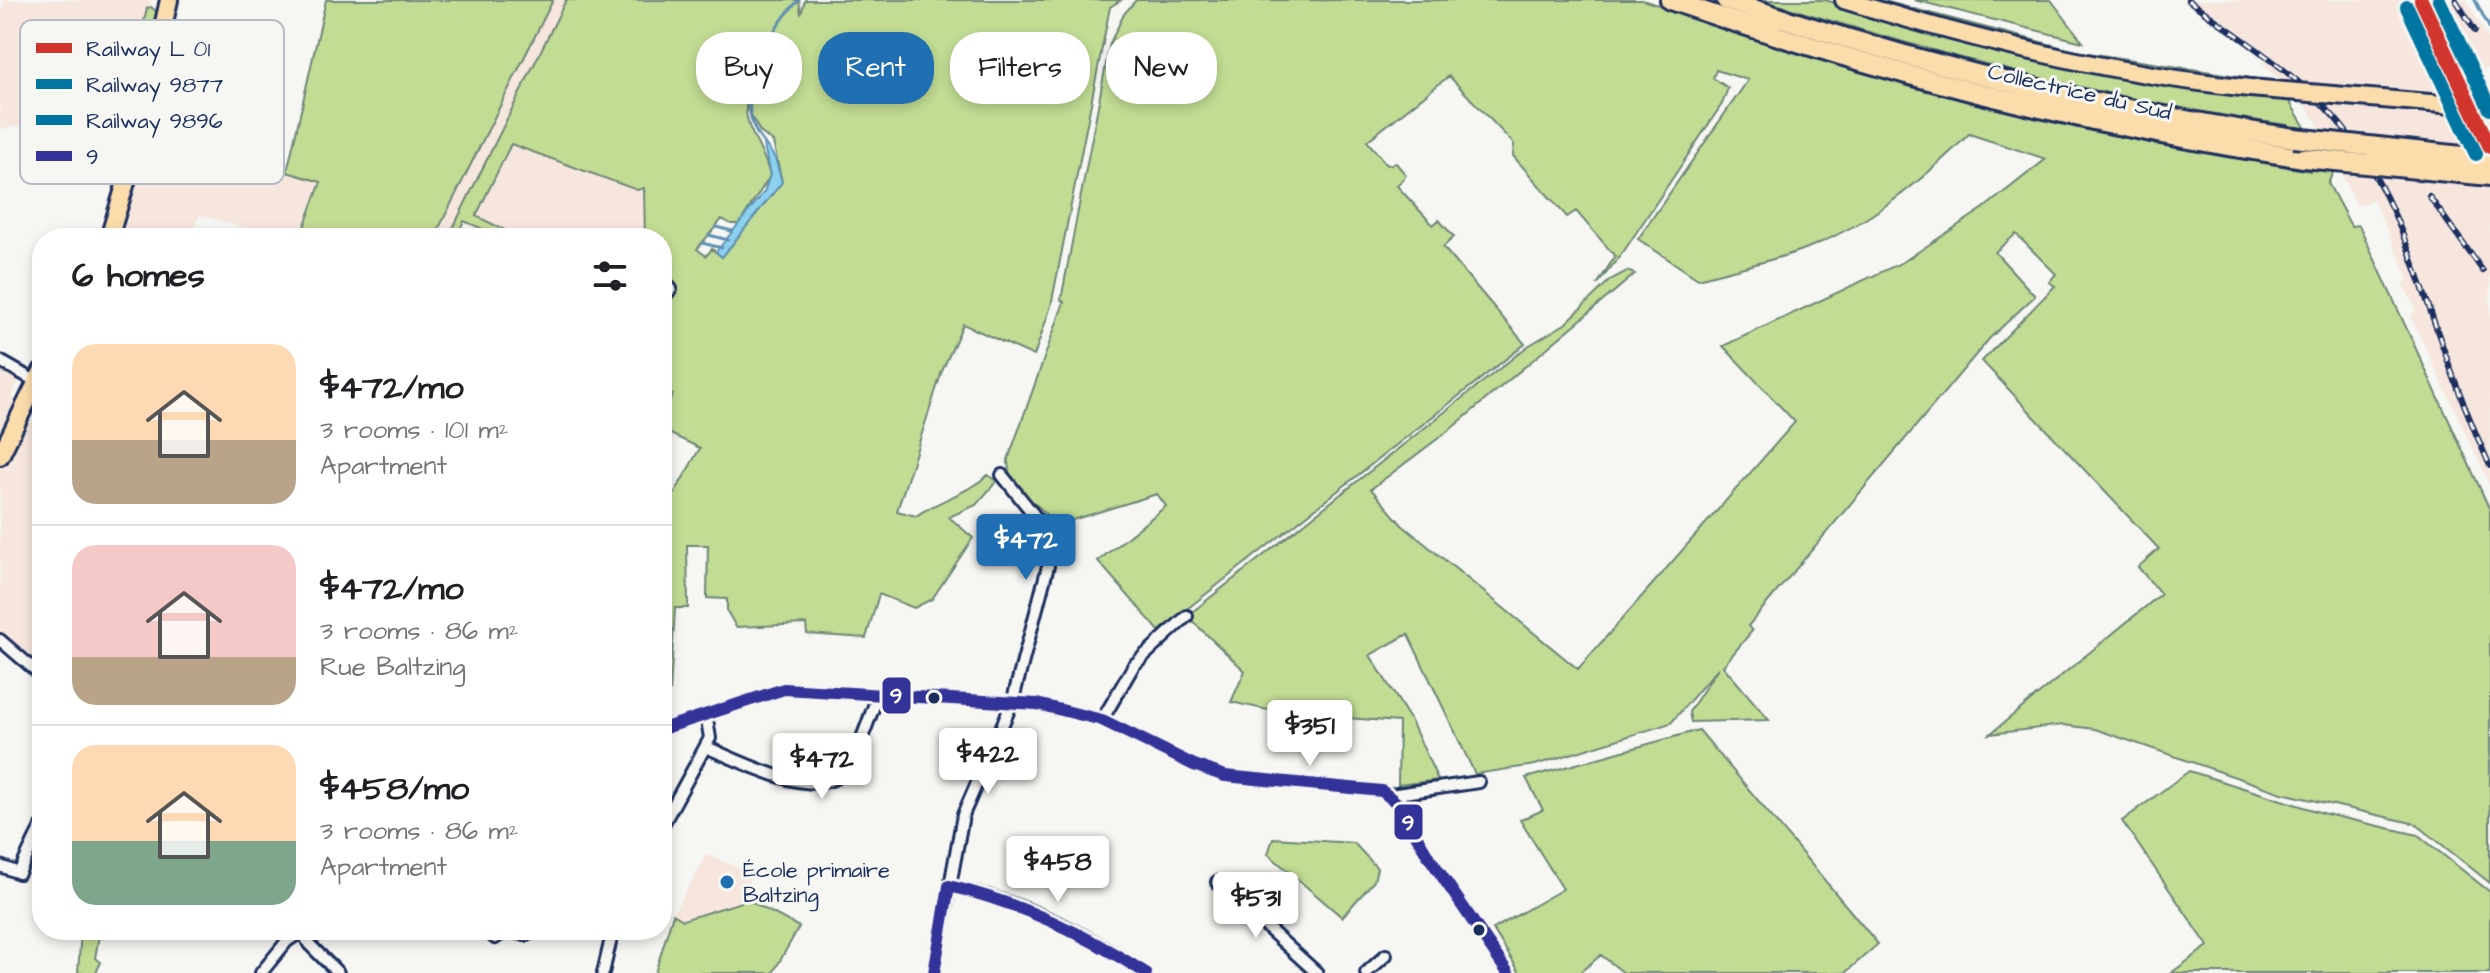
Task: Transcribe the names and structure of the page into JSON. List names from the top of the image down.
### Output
{
  "streets": {
    "highway": ["Collectrice du Sud"]
  },
  "places": ["École primaire Baltzing"],
  "lines": ["rail line 9896", "rail line 9877", "transit line 9"],
  "legend": [
    "Railway L 01",
    "Railway 9877",
    "Railway 9896",
    "9"
  ],
  "page": {
    "chip": [
      "Buy",
      "Rent",
      "Filters",
      "New"
    ],
    "heading": "6 homes",
    "list": [
      {
        "name": "$472/mo",
        "note": "3 rooms · 101 m² · Apartment"
      },
      {
        "name": "$472/mo",
        "note": "3 rooms · 86 m² · Rue Baltzing"
      },
      {
        "name": "$458/mo",
        "note": "3 rooms · 86 m² · Apartment"
      }
    ],
    "price": [
      "$472",
      "$351",
      "$422",
      "$472",
      "$458",
      "$531"
    ]
  }
}
